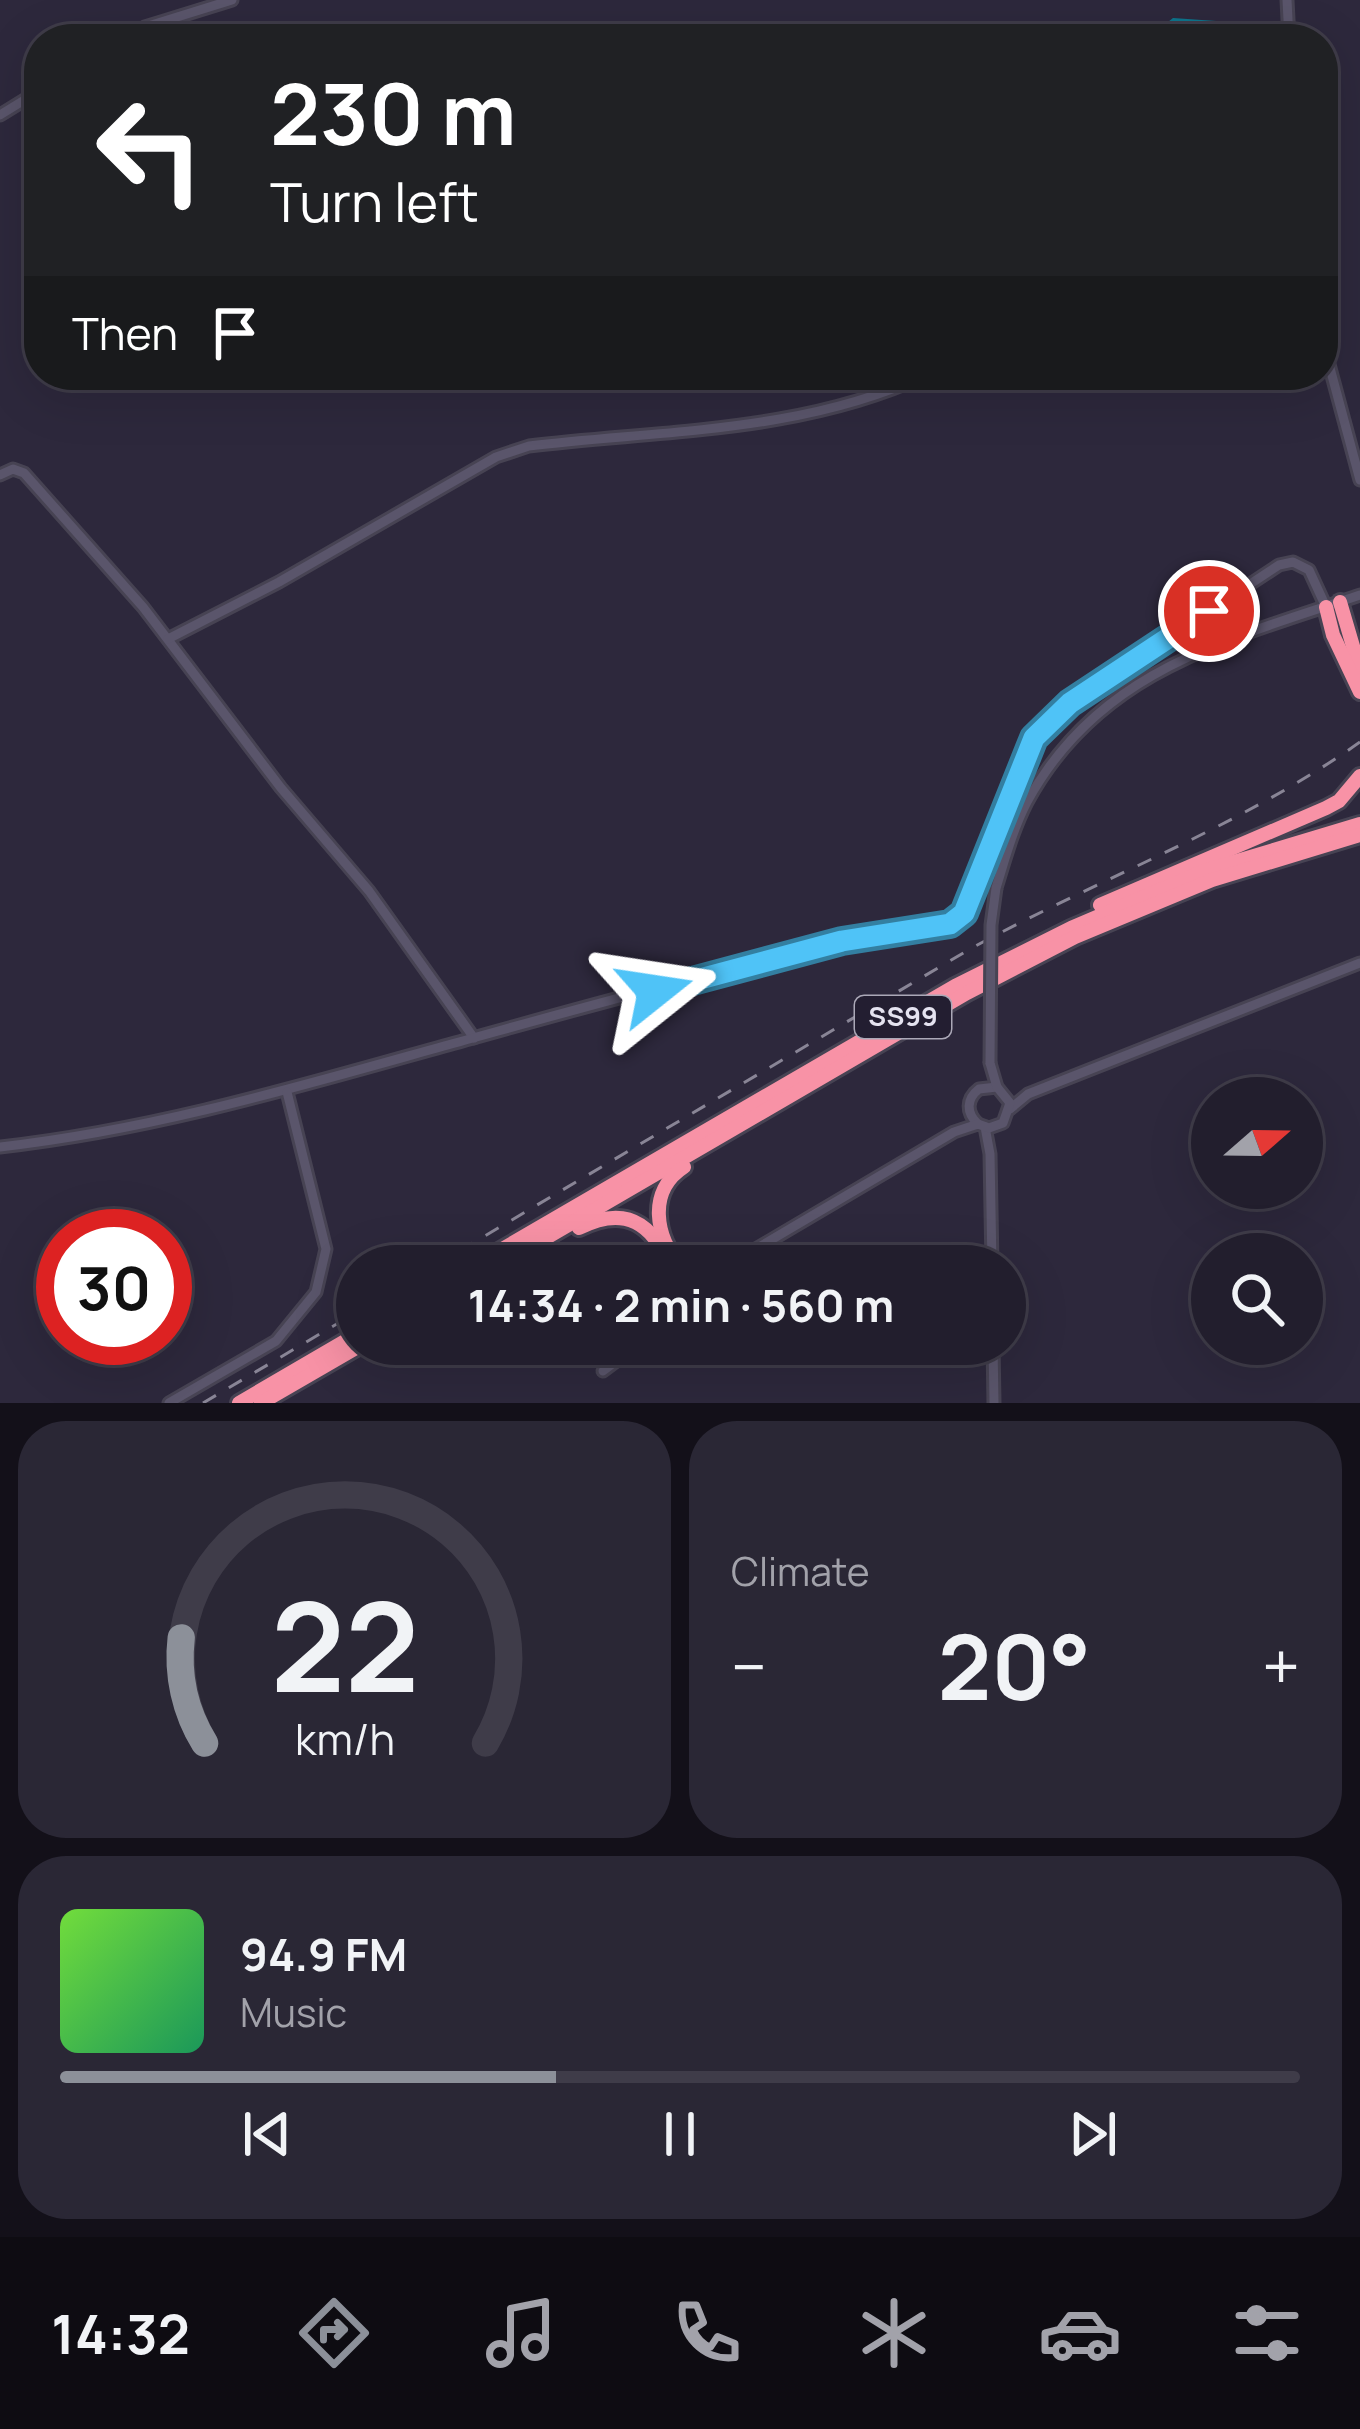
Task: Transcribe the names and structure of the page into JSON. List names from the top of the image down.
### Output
{
  "streets": {
    "highway": ["SS99"]
  },
  "north": "right",
  "page": {
    "turn": ["230 m", "Turn left"],
    "then": "Then",
    "limit": "30",
    "trip": "14:34 · 2 min · 560 m",
    "tile": "Climate",
    "heat": ["−", "20°", "+"],
    "song": ["94.9 FM", "Music"],
    "tabs": "14:32",
    "gauge": ["22", "km/h"]
  }
}
